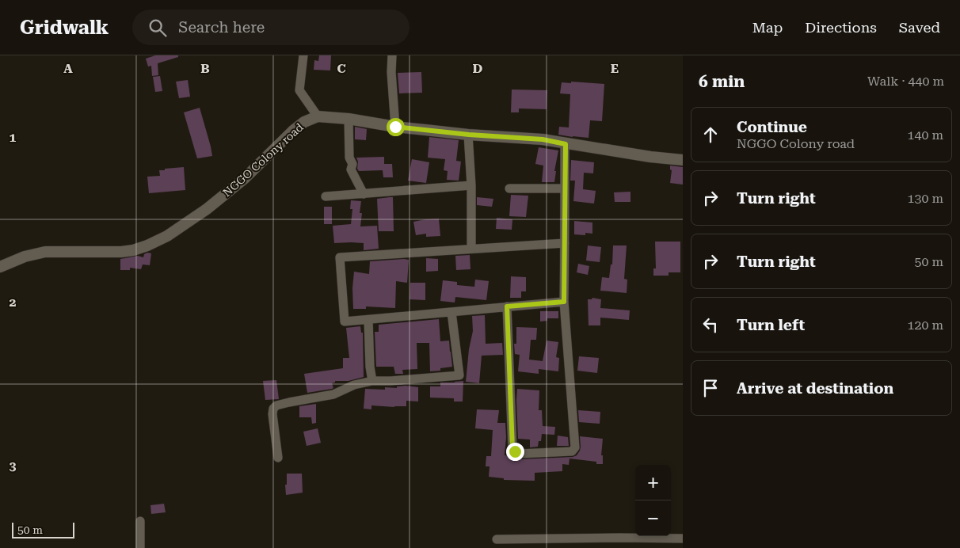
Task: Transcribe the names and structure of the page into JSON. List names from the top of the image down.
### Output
{
  "streets": {
    "street": ["NGGO Colony road"]
  },
  "scale_bar": "50 m",
  "page": {
    "header": "Gridwalk",
    "search": "Search here",
    "nav": ["Map", "Directions", "Saved"],
    "heading": ["6 min", "Walk · 440 m"],
    "list": [
      ["Continue", "NGGO Colony road", "140 m"],
      ["Turn right", "130 m"],
      ["Turn right", "50 m"],
      ["Turn left", "120 m"],
      "Arrive at destination"
    ],
    "map_buttons": ["+", "−"],
    "scale": "50 m"
  },
  "grid": {
    "columns": [
      "A",
      "B",
      "C",
      "D",
      "E"
    ],
    "rows": ["1", "2", "3"]
  }
}
